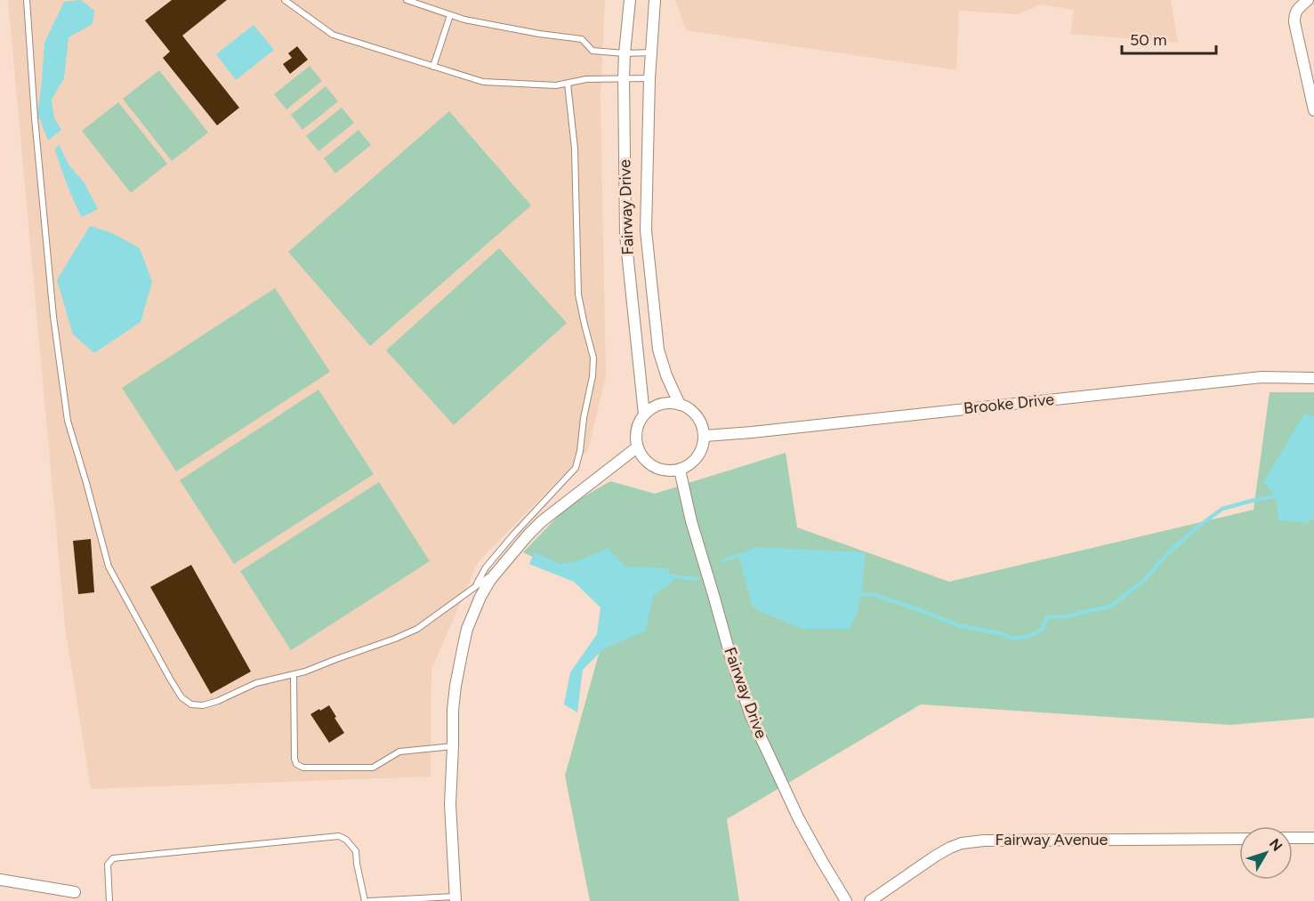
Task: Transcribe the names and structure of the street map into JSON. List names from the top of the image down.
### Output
{
  "streets": {
    "street": ["Fairway Drive", "Brooke Drive", "Fairway Avenue"]
  },
  "crossings": [
    ["Fairway Drive", "Brooke Drive"]
  ],
  "scale_bar": "50 m",
  "north": "top right"
}
